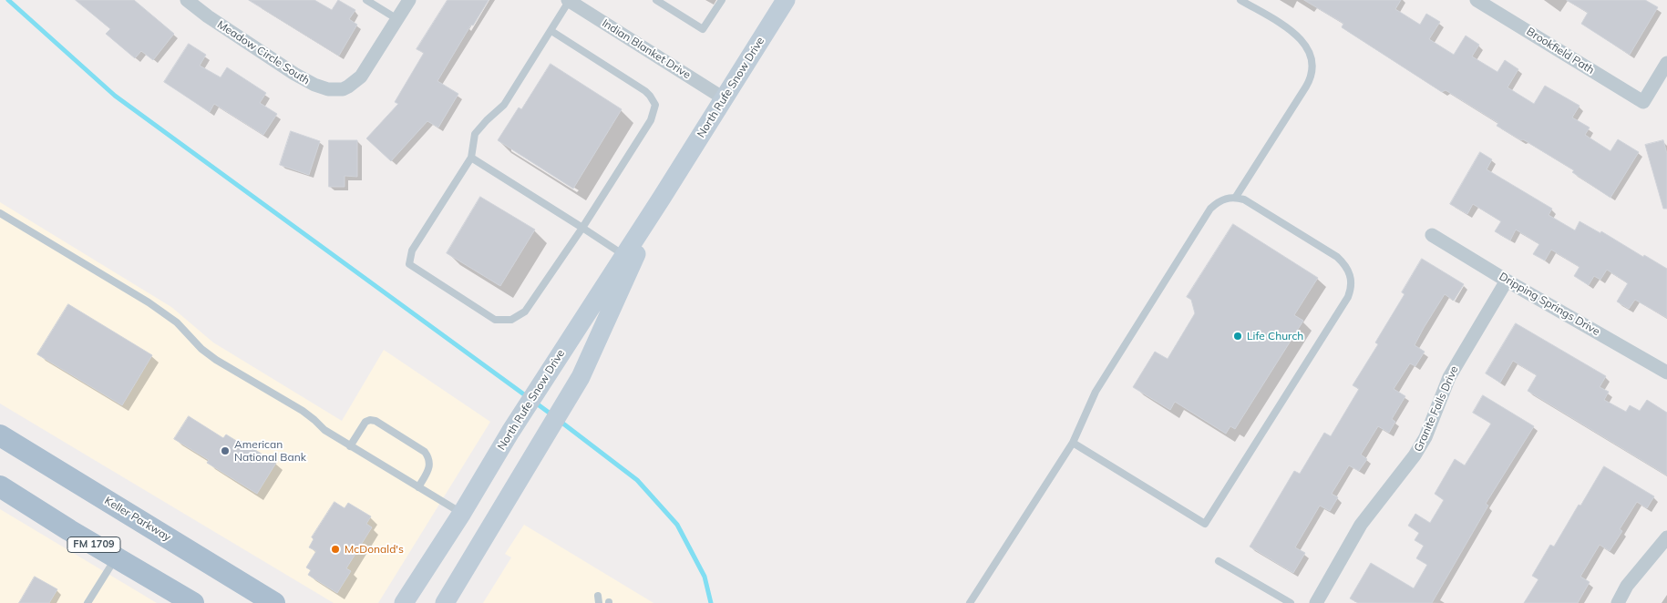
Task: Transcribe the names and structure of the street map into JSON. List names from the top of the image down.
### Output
{
  "streets": {
    "main road": ["North Rufe Snow Drive", "Keller Parkway", "FM 1709"],
    "street": [
      "Indian Blanket Drive",
      "Brookfield Path",
      "Meadow Circle South",
      "Dripping Springs Drive",
      "Granite Falls Drive"
    ]
  },
  "crossings": [
    ["Indian Blanket Drive", "North Rufe Snow Drive"],
    ["Dripping Springs Drive", "Granite Falls Drive"]
  ],
  "places": ["Life Church", "American National Bank", "McDonald's"]
}
